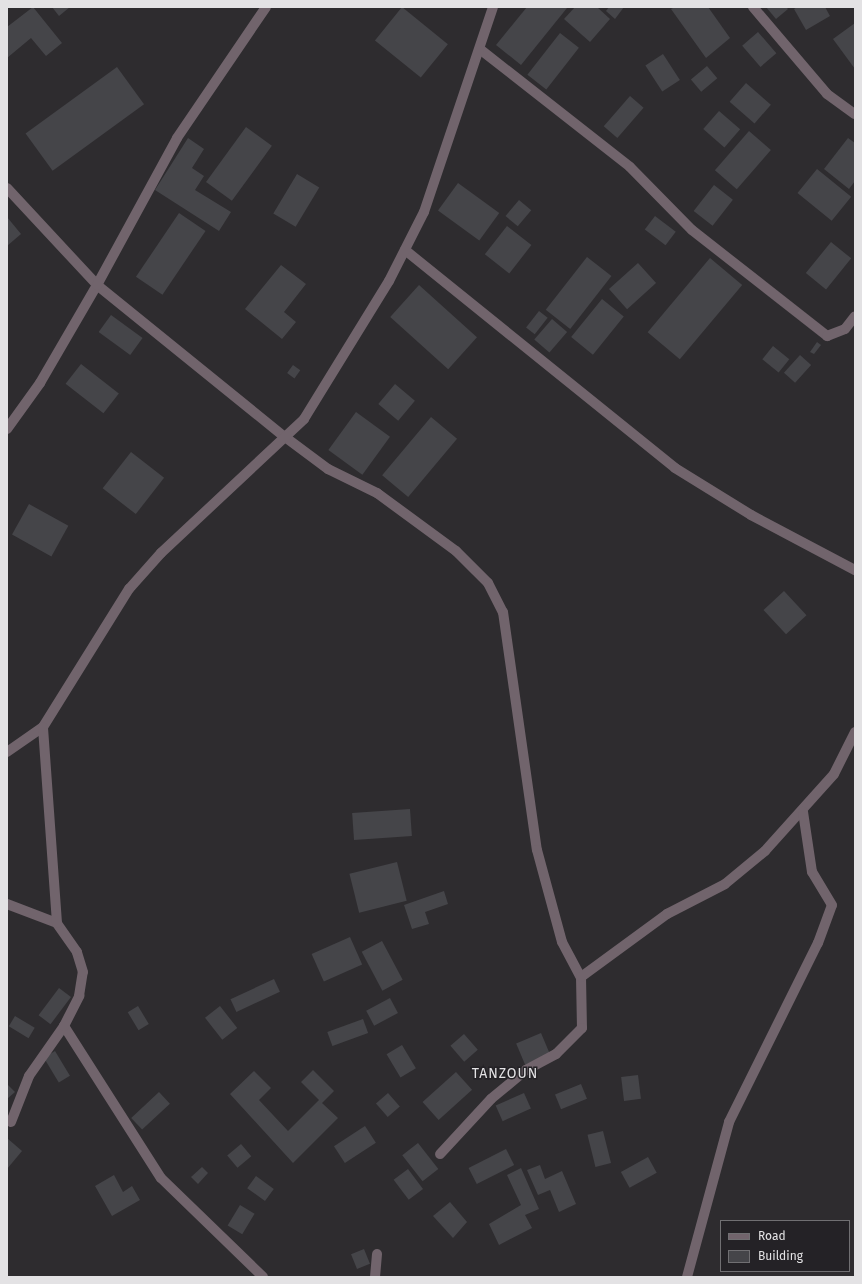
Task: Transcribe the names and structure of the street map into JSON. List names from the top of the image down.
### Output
{
  "districts": ["TANZOUN"],
  "legend": ["Road", "Building"]
}
